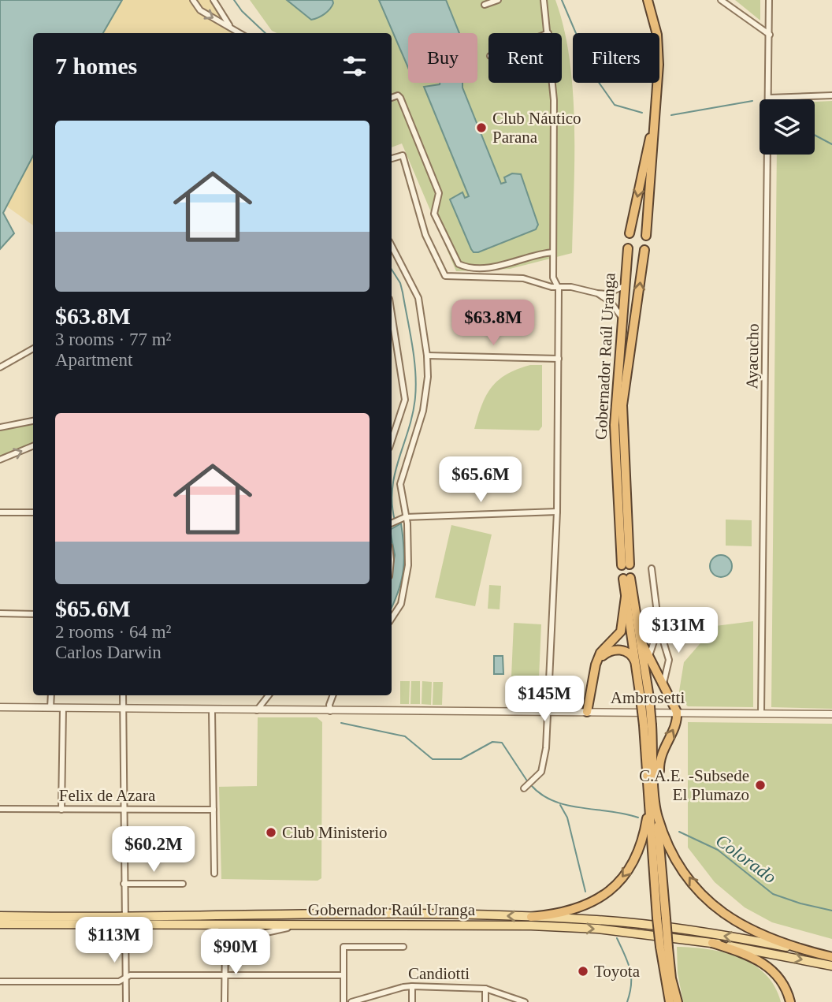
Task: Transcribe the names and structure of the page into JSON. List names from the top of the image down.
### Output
{
  "streets": {
    "highway": ["Gobernador Raúl Uranga"],
    "street": [
      "Ayacucho",
      "Ambrosetti",
      "Felix de Azara",
      "Candiotti"
    ]
  },
  "crossings": [
    ["Ayacucho", "Ambrosetti"]
  ],
  "water": ["Colorado"],
  "places": [
    "Club Náutico Parana",
    "C.A.E. -Subsede El Plumazo",
    "Club Ministerio",
    "Toyota"
  ],
  "page": {
    "chip": ["Buy", "Rent", "Filters"],
    "heading": "7 homes",
    "list": [
      {
        "name": "$63.8M",
        "note": "3 rooms · 77 m² · Apartment"
      },
      {
        "name": "$65.6M",
        "note": "2 rooms · 64 m² · Carlos Darwin"
      }
    ],
    "price": [
      "$63.8M",
      "$65.6M",
      "$131M",
      "$145M",
      "$60.2M",
      "$113M",
      "$90M"
    ]
  }
}
